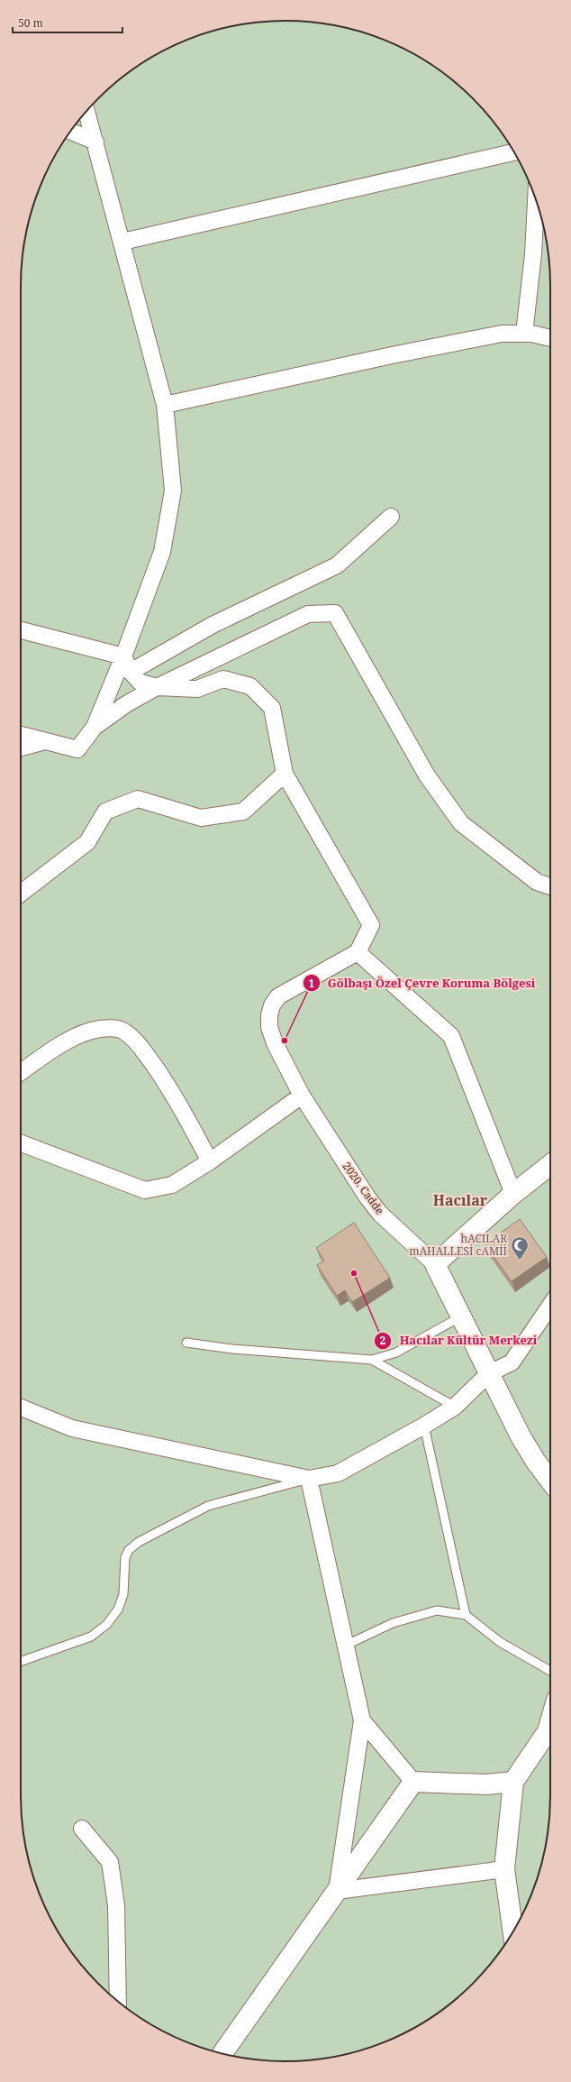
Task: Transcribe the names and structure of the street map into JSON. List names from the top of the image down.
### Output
{
  "streets": {
    "street": ["2020. Cadde"]
  },
  "districts": ["Hacılar"],
  "places": {
    "other": ["Gölbaşı Özel Çevre Koruma Bölgesi", "Hacılar Kültür Merkezi"],
    "mosque": ["hACILAR mAHALLESİ cAMİİ"]
  },
  "scale_bar": "50 m"
}
